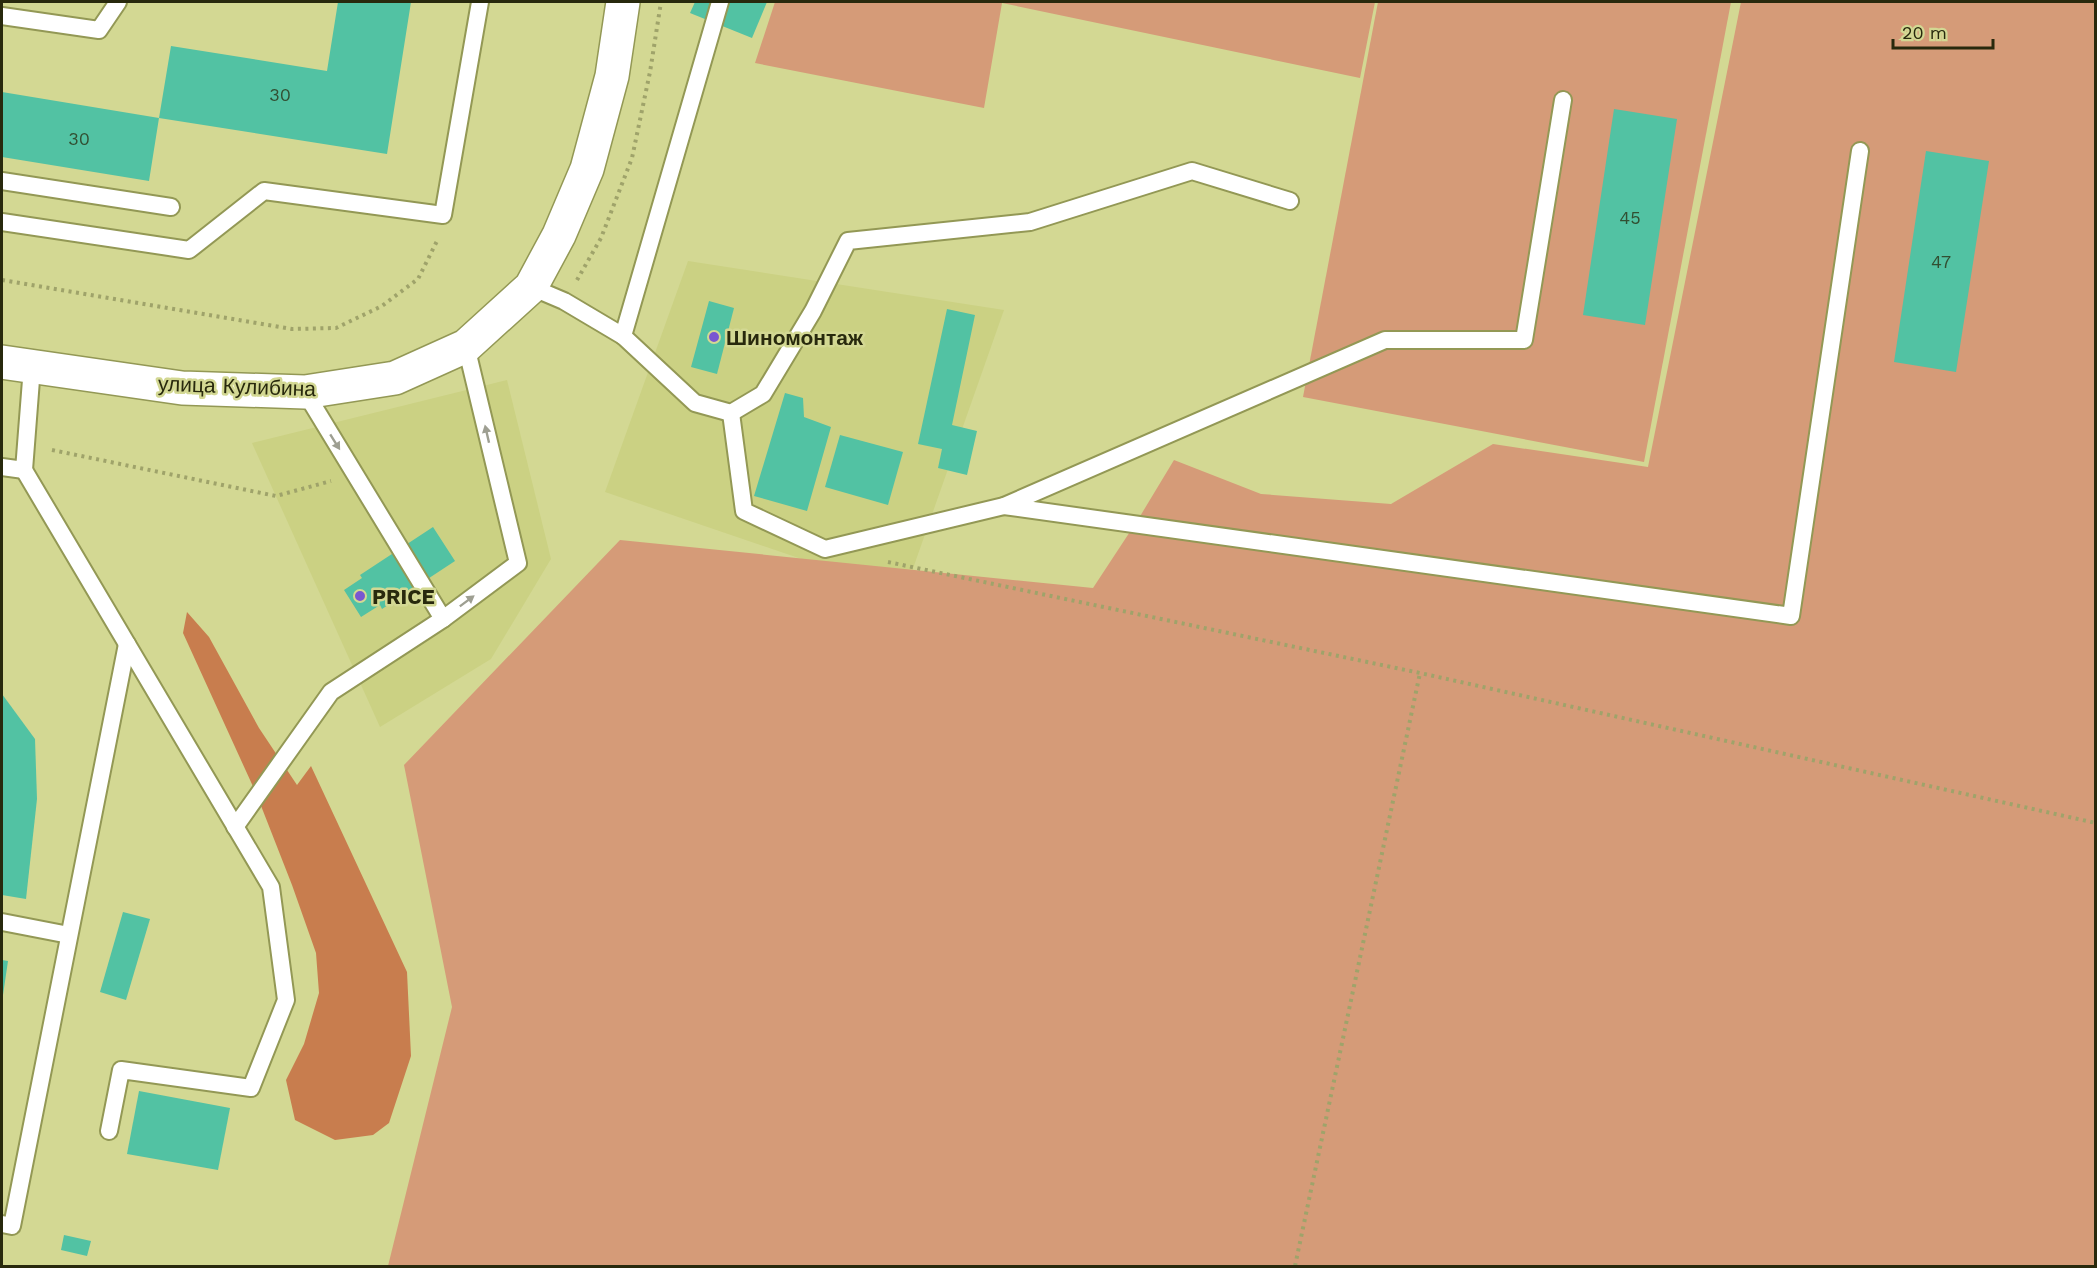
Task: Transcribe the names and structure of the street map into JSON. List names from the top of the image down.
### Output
{
  "streets": {
    "main road": ["улица Кулибина"]
  },
  "places": ["Шиномонтаж", "PRICE"],
  "house_numbers": [
    "30",
    "30",
    "45",
    "47"
  ],
  "scale_bar": "20 m"
}
